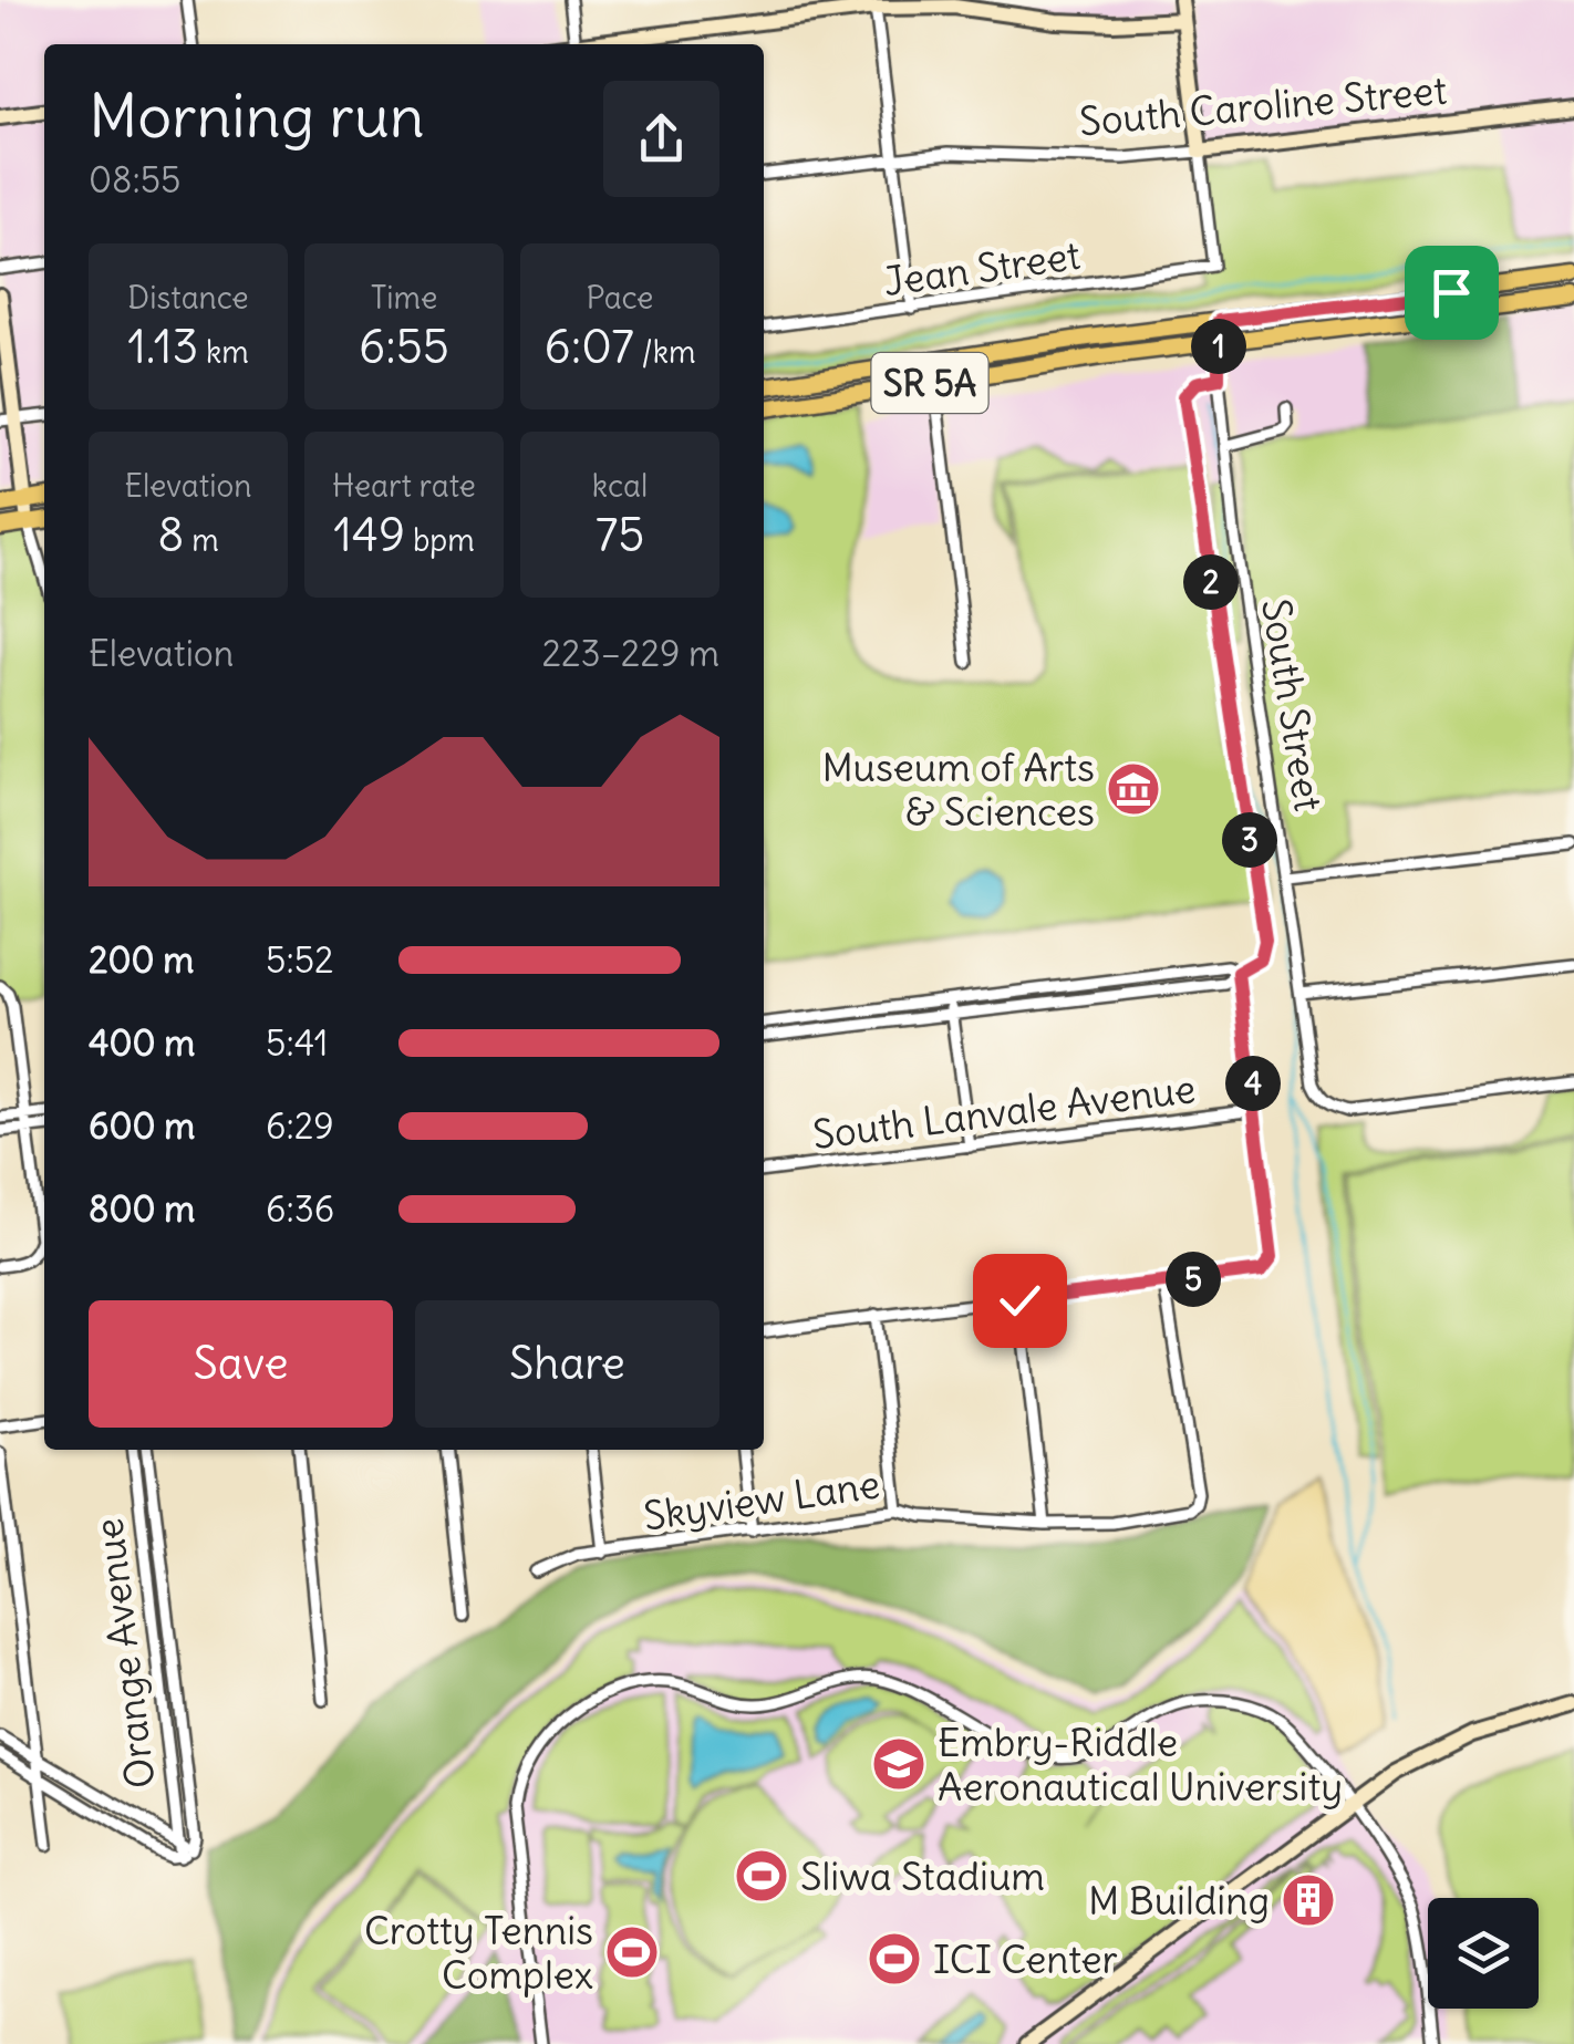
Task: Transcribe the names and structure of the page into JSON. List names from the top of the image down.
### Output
{
  "streets": {
    "main road": ["SR 5A"],
    "street": [
      "South Caroline Street",
      "Jean Street",
      "South Street",
      "South Lanvale Avenue",
      "Skyview Lane",
      "Orange Avenue"
    ]
  },
  "crossings": [
    ["South Caroline Street", "Jean Street"],
    ["SR 5A", "South Street"]
  ],
  "places": {
    "museum": ["Museum of Arts & Sciences"],
    "school or university": ["Embry-Riddle Aeronautical University"],
    "sports": ["Sliwa Stadium", "Crotty Tennis Complex", "ICI Center"],
    "building": ["M Building"]
  },
  "page": {
    "heading": ["Morning run", "08:55"],
    "stats": [
      ["Distance", "1.13 km"],
      ["Time", "6:55"],
      ["Pace", "6:07 /km"],
      ["Elevation", "8 m"],
      ["Heart rate", "149 bpm"],
      ["kcal", "75"]
    ],
    "pins": [
      "1",
      "2",
      "3",
      "4",
      "5"
    ],
    "chart": ["Elevation", "223–229 m"],
    "list": [
      {
        "name": "200 m",
        "note": "5:52"
      },
      {
        "name": "400 m",
        "note": "5:41"
      },
      {
        "name": "600 m",
        "note": "6:29"
      },
      {
        "name": "800 m",
        "note": "6:36"
      }
    ],
    "buttons": ["Save", "Share"]
  }
}
